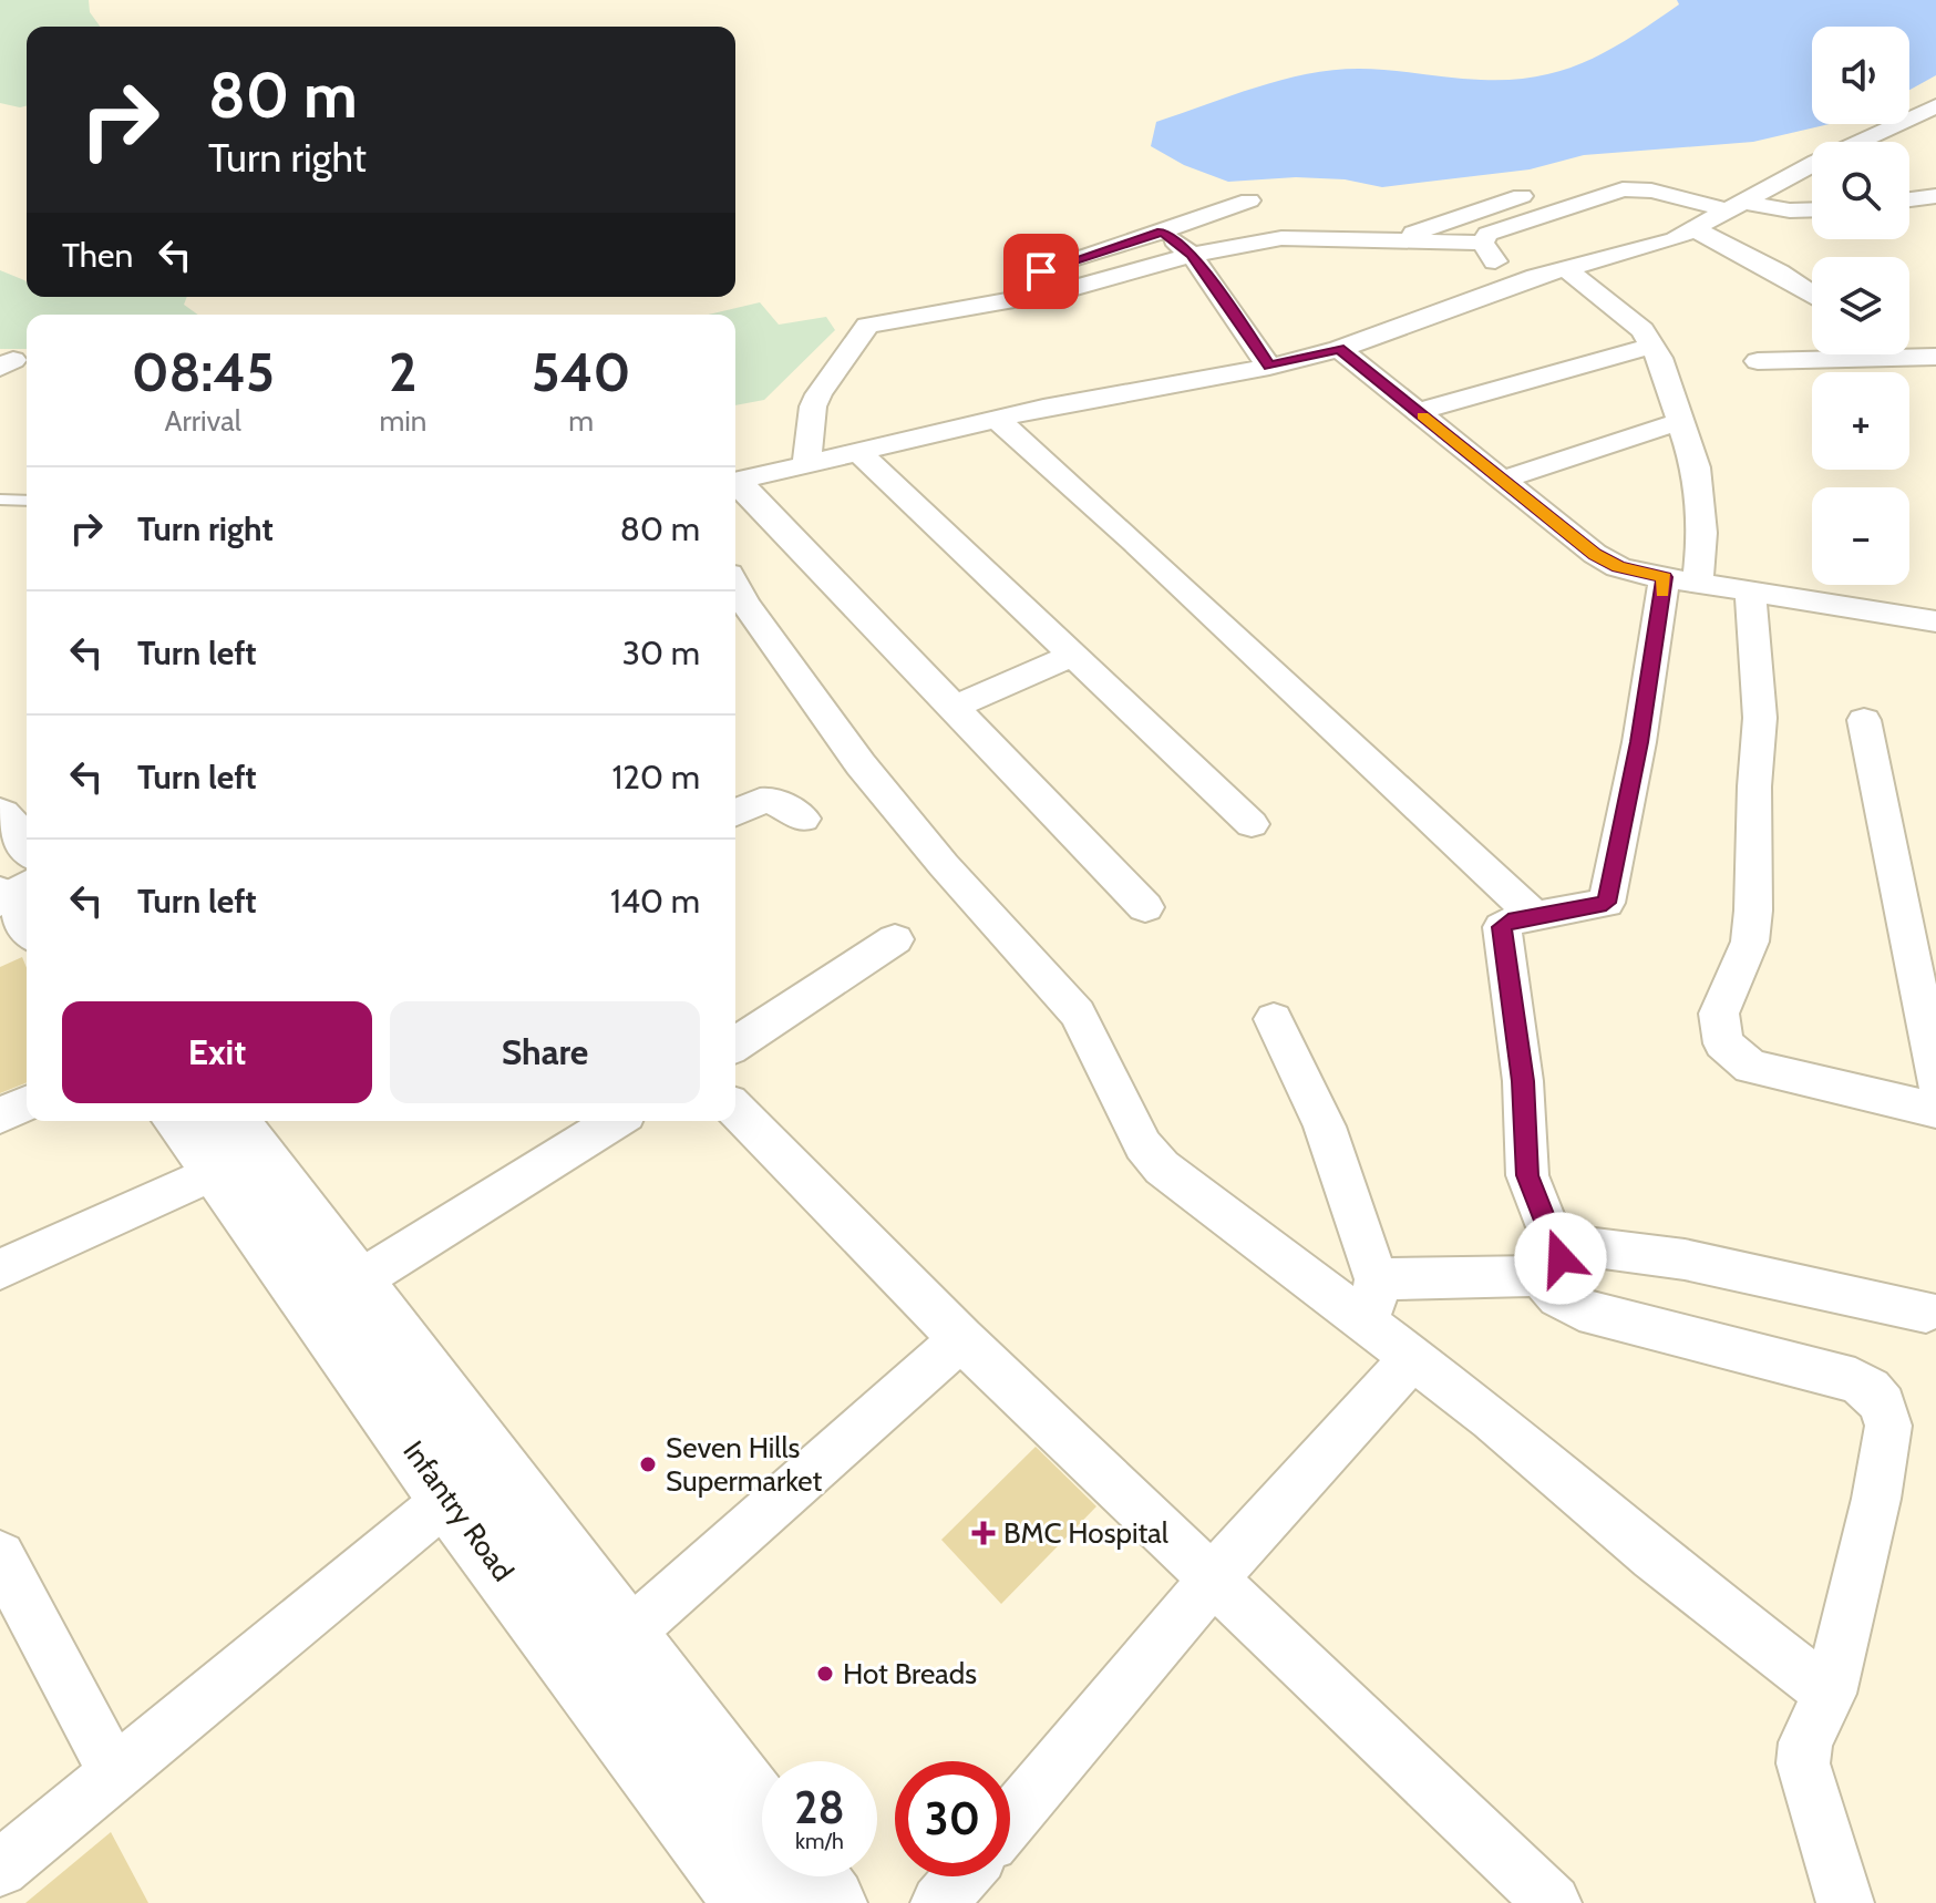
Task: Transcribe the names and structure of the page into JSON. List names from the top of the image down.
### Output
{
  "streets": {
    "street": ["Infantry Road"]
  },
  "places": {
    "other": ["Seven Hills Supermarket", "Hot Breads"],
    "health": ["BMC Hospital"]
  },
  "page": {
    "map_buttons": ["+", "−"],
    "turn": ["80 m", "Turn right"],
    "then": "Then",
    "eta": [
      "08:45",
      "Arrival",
      "2",
      "min",
      "540",
      "m"
    ],
    "list": [
      {
        "name": "Turn right",
        "value": "80 m"
      },
      {
        "name": "Turn left",
        "value": "30 m"
      },
      {
        "name": "Turn left",
        "value": "120 m"
      },
      {
        "name": "Turn left",
        "value": "140 m"
      }
    ],
    "buttons": ["Exit", "Share"],
    "speed": "28 km/h",
    "limit": "30"
  }
}
